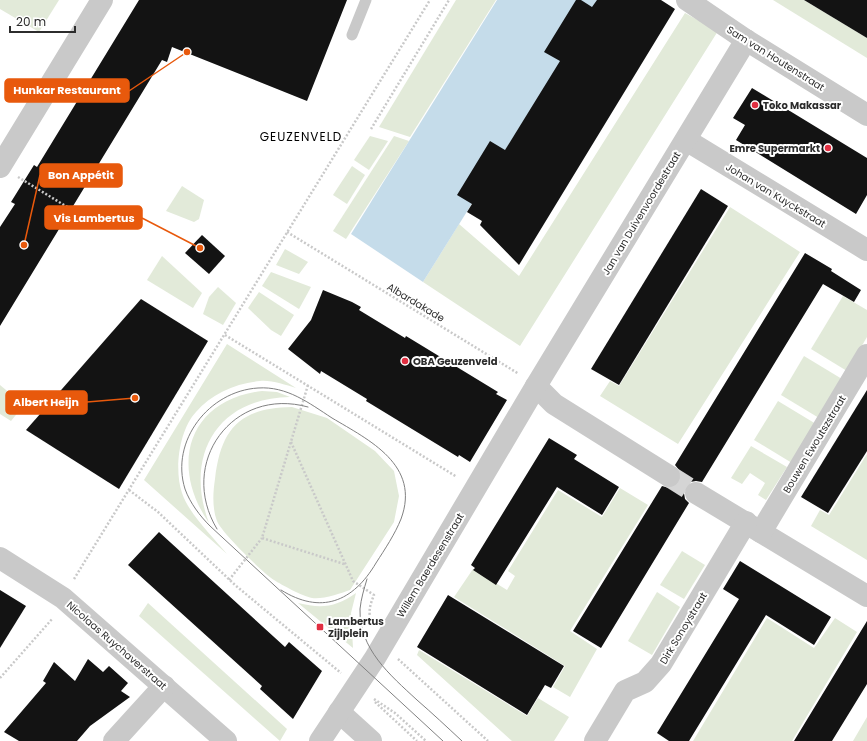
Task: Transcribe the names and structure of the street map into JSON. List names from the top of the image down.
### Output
{
  "streets": {
    "street": [
      "Sam van Houtenstraat",
      "Johan van Kuyckstraat",
      "Jan van Duivenvoordestraat",
      "Bouwen Ewoutszstraat",
      "Willem Baerdesenstraat",
      "Dirk Sonoystraat",
      "Nicolaas Ruychaverstraat"
    ],
    "path": ["Albardakade"]
  },
  "crossings": [
    ["Sam van Houtenstraat", "Jan van Duivenvoordestraat"],
    ["Johan van Kuyckstraat", "Jan van Duivenvoordestraat"],
    ["Jan van Duivenvoordestraat", "Albardakade"],
    ["Jan van Duivenvoordestraat", "Willem Baerdesenstraat"],
    ["Albardakade", "Willem Baerdesenstraat"],
    ["Bouwen Ewoutszstraat", "Dirk Sonoystraat"]
  ],
  "districts": ["GEUZENVELD"],
  "places": {
    "other": [
      "Hunkar Restaurant",
      "Toko Makassar",
      "Emre Supermarkt",
      "Bon Appétit",
      "Vis Lambertus",
      "OBA Geuzenveld",
      "Albert Heijn"
    ],
    "transit": ["Lambertus Zijlplein"]
  },
  "scale_bar": "20 m"
}
